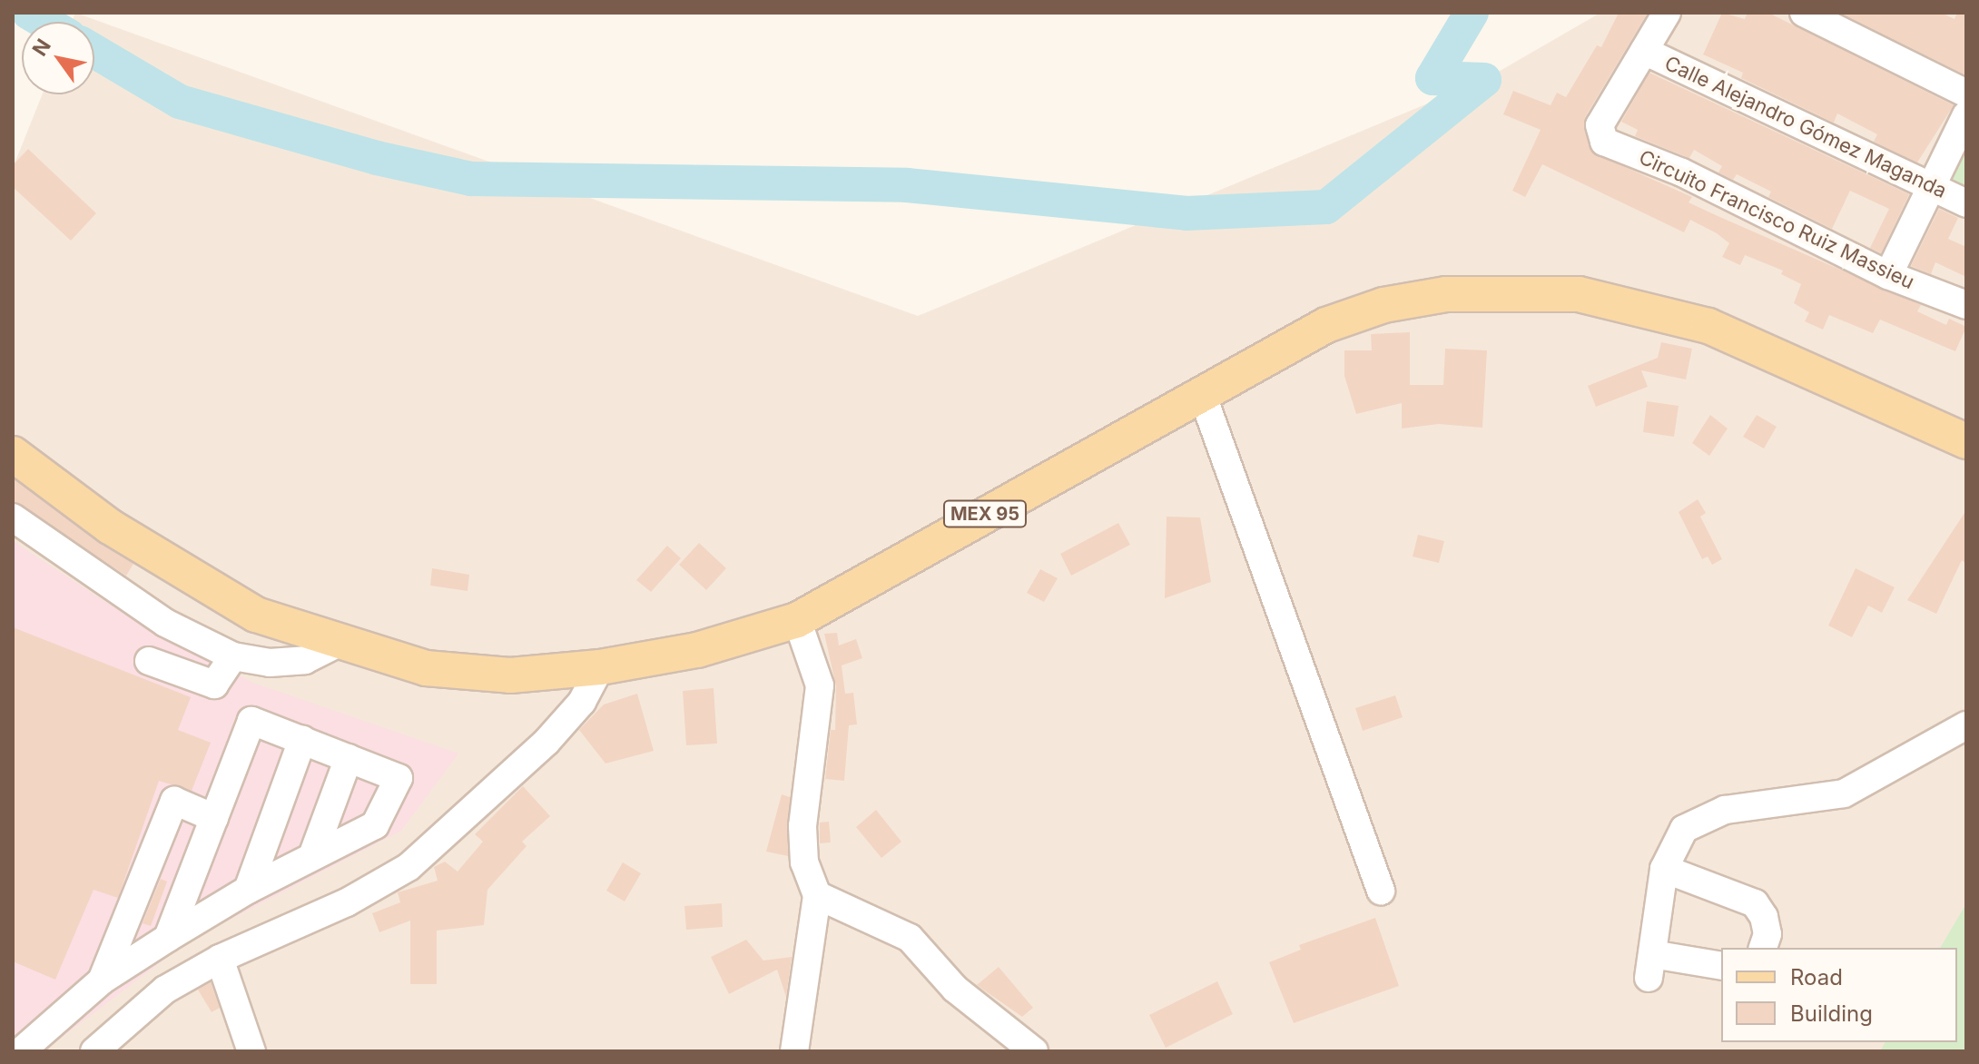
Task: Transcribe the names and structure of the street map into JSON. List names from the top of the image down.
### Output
{
  "streets": {
    "main road": ["MEX 95"],
    "street": ["Calle Alejandro Gómez Maganda", "Circuito Francisco Ruiz Massieu"]
  },
  "crossings": [
    ["Calle Alejandro Gómez Maganda", "Circuito Francisco Ruiz Massieu"]
  ],
  "legend": ["Road", "Building"],
  "north": "top left"
}
